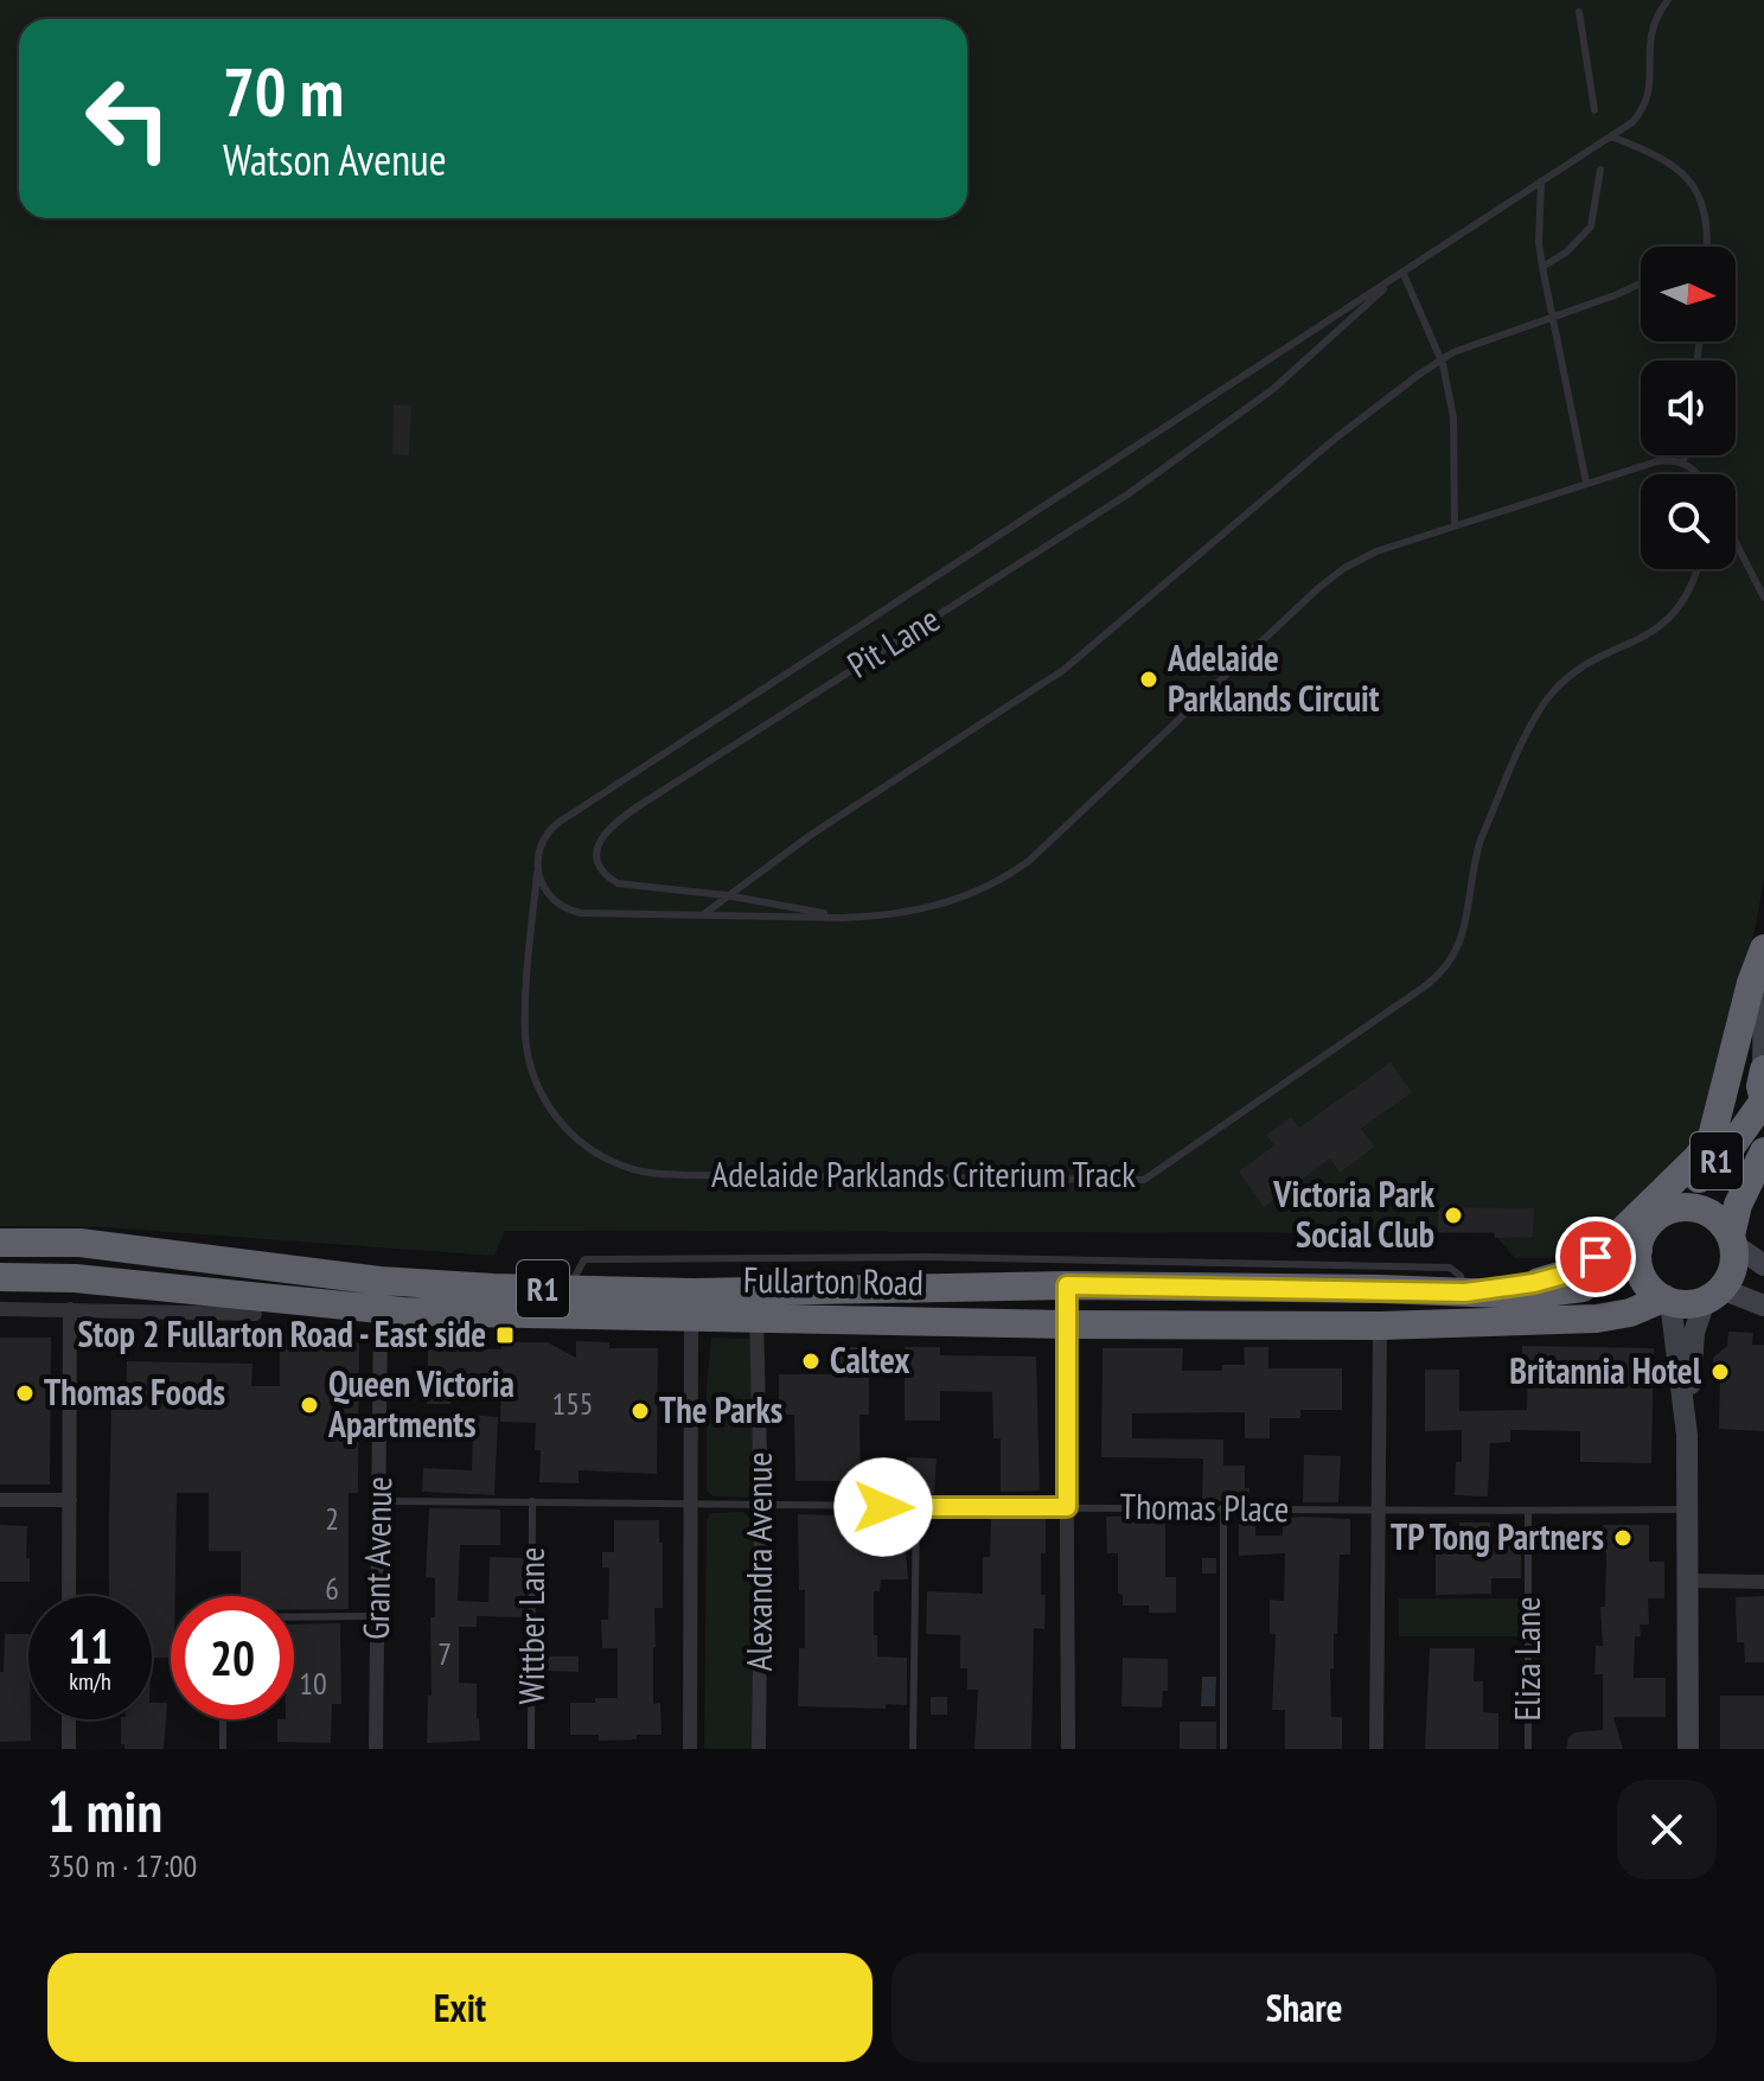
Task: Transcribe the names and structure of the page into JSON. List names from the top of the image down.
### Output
{
  "streets": {
    "highway": ["R1", "Fullarton Road"],
    "street": ["Grant Avenue", "Alexandra Avenue"],
    "lane": [
      "Pit Lane",
      "Adelaide Parklands Criterium Track",
      "Thomas Place",
      "Wittber Lane",
      "Eliza Lane"
    ]
  },
  "crossings": [
    ["R1", "Fullarton Road"],
    ["Fullarton Road", "Grant Avenue"],
    ["Fullarton Road", "Alexandra Avenue"],
    ["Thomas Place", "Grant Avenue"],
    ["Thomas Place", "Alexandra Avenue"],
    ["Thomas Place", "Wittber Lane"],
    ["Thomas Place", "Eliza Lane"]
  ],
  "places": {
    "other": [
      "Adelaide Parklands Circuit",
      "Victoria Park Social Club",
      "Caltex",
      "Britannia Hotel",
      "Thomas Foods",
      "Queen Victoria Apartments",
      "The Parks",
      "TP Tong Partners"
    ],
    "transit": ["Stop 2 Fullarton Road - East side"]
  },
  "house_numbers": [
    "155",
    "2",
    "6",
    "7",
    "10"
  ],
  "north": "right",
  "page": {
    "turn": ["70 m", "Watson Avenue"],
    "speed": "11 km/h",
    "limit": "20",
    "heading": ["1 min", "350 m · 17:00"],
    "buttons": ["Exit", "Share"]
  }
}
